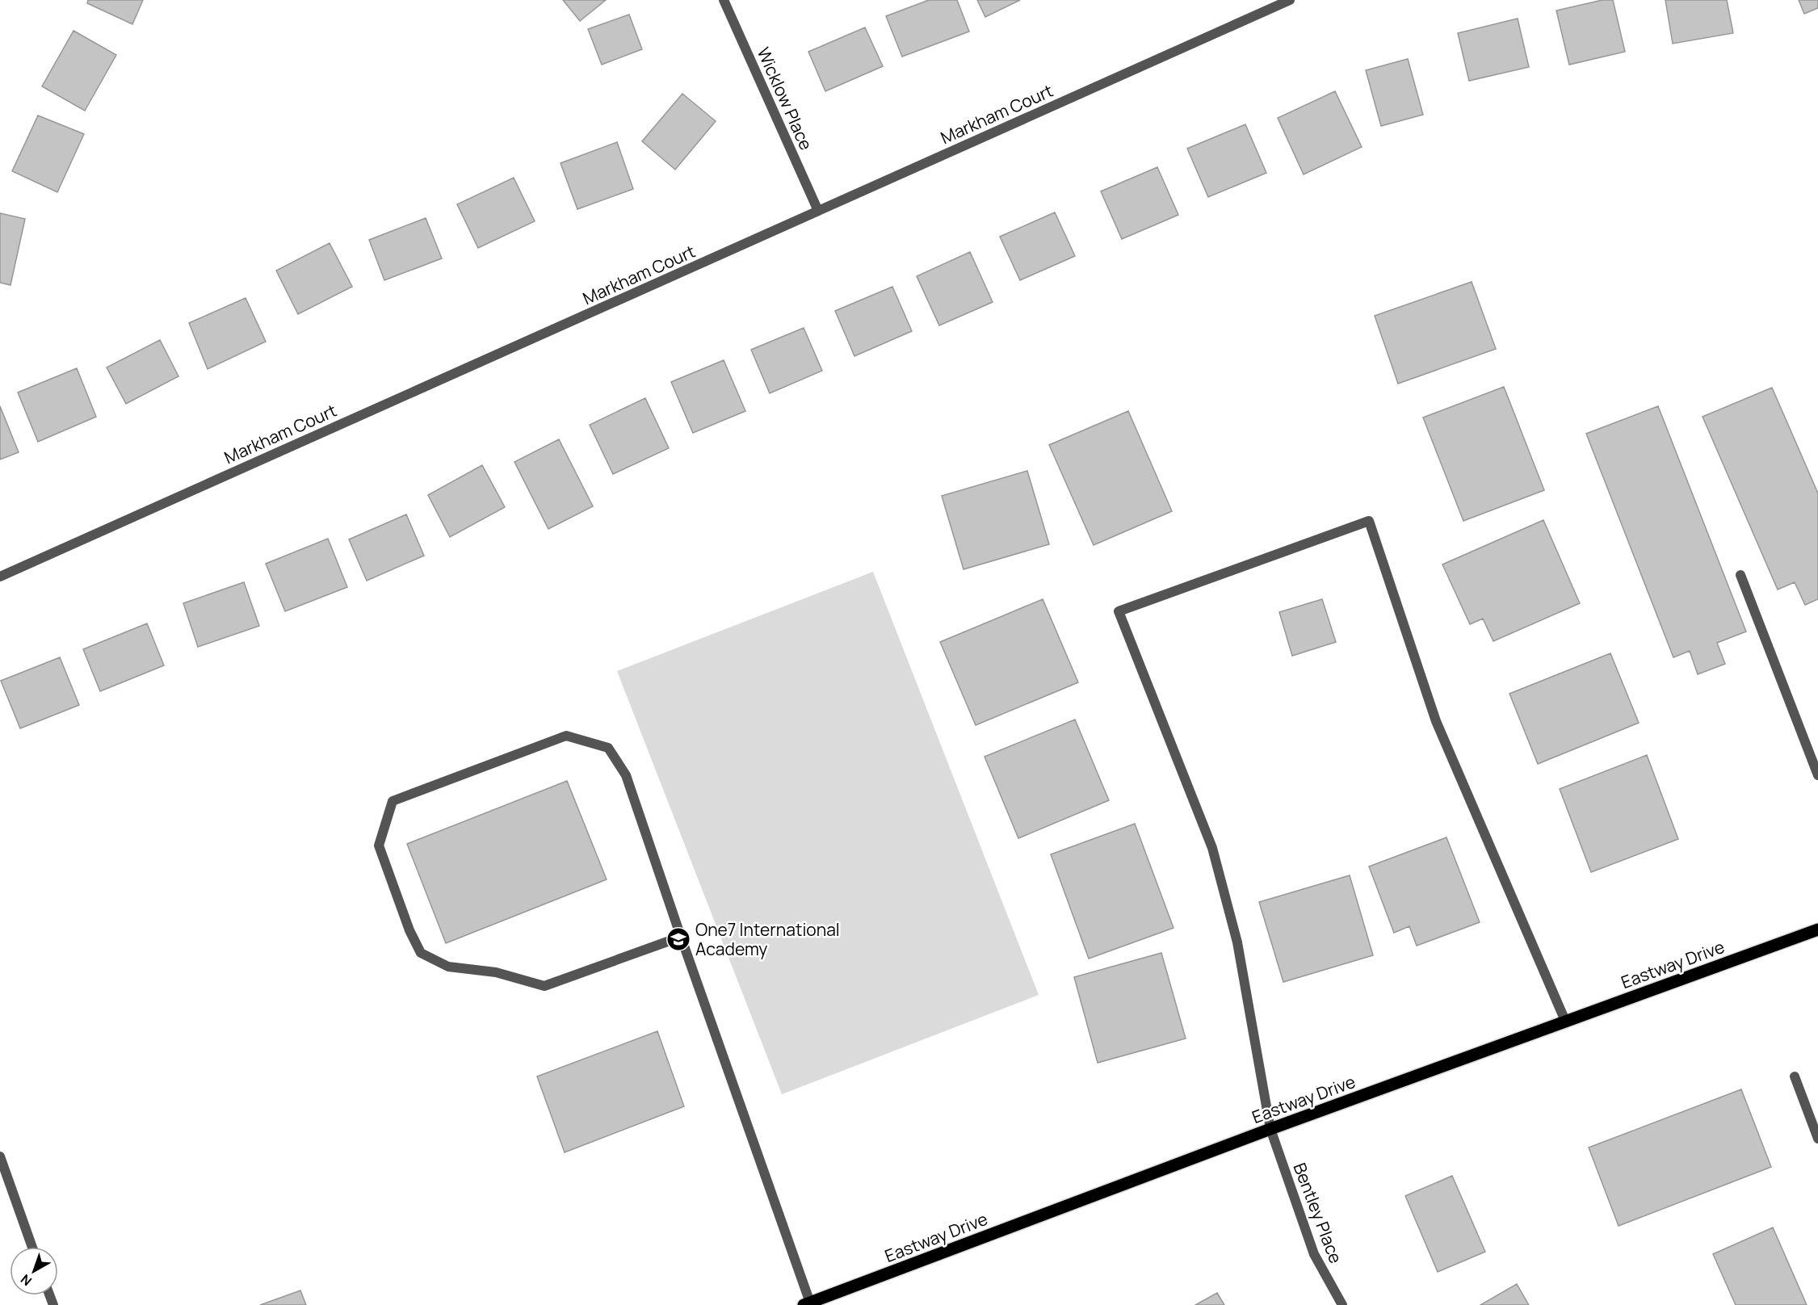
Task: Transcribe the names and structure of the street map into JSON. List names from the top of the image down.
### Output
{
  "streets": {
    "main road": ["Eastway Drive"],
    "street": ["Wicklow Place", "Markham Court", "Bentley Place"]
  },
  "crossings": [
    ["Wicklow Place", "Markham Court"],
    ["Eastway Drive", "Bentley Place"]
  ],
  "places": {
    "school or university": ["One7 International Academy"]
  },
  "north": "bottom left"
}
